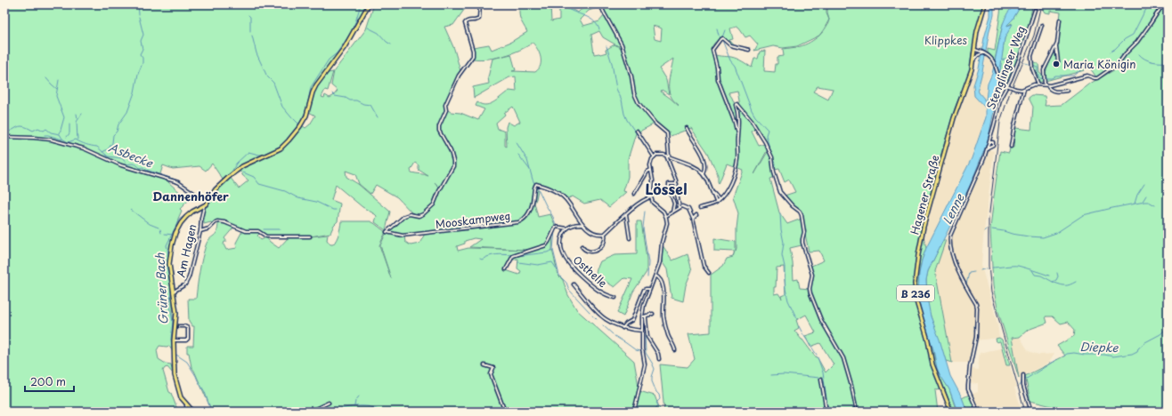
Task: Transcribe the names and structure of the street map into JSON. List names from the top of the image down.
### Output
{
  "streets": {
    "main road": ["Hagener Straße", "B 236"],
    "street": [
      "Stenglingser Weg",
      "Mooskampweg",
      "Am Hagen",
      "Osthelle"
    ]
  },
  "crossings": [
    ["Hagener Straße", "B 236"]
  ],
  "districts": ["Lössel", "Dannenhöfer"],
  "water": [
    "Asbecke",
    "Lenne",
    "Grüner Bach",
    "Diepke"
  ],
  "parks": ["Klippkes"],
  "places": ["Maria Königin"],
  "scale_bar": "200 m"
}
